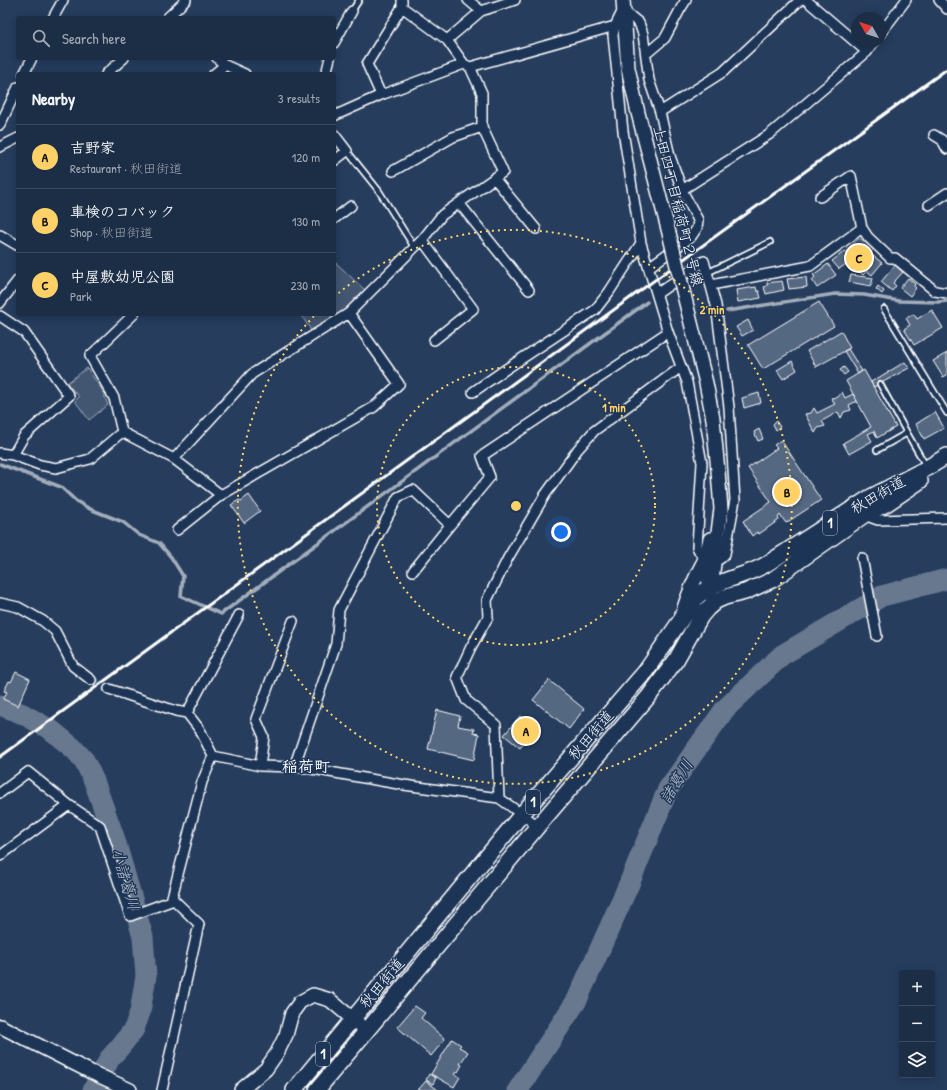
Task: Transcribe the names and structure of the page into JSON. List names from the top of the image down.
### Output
{
  "streets": {
    "main road": ["秋田街道", "1"],
    "street": ["上田四丁目稲荷町２号線"]
  },
  "districts": ["稲荷町"],
  "water": ["諸葛川", "小諸葛川"],
  "north": "top left",
  "page": {
    "search": "Search here",
    "heading": ["Nearby", "3 results"],
    "list": [
      {
        "mark": "A",
        "name": "吉野家",
        "note": "Restaurant · 秋田街道",
        "value": "120 m"
      },
      {
        "mark": "B",
        "name": "車検のコバック",
        "note": "Shop · 秋田街道",
        "value": "130 m"
      },
      {
        "mark": "C",
        "name": "中屋敷幼児公園",
        "note": "Park",
        "value": "230 m"
      }
    ],
    "pins": ["C", "B", "A"],
    "map_buttons": ["+", "−"]
  },
  "rings": ["2 min", "1 min"]
}
